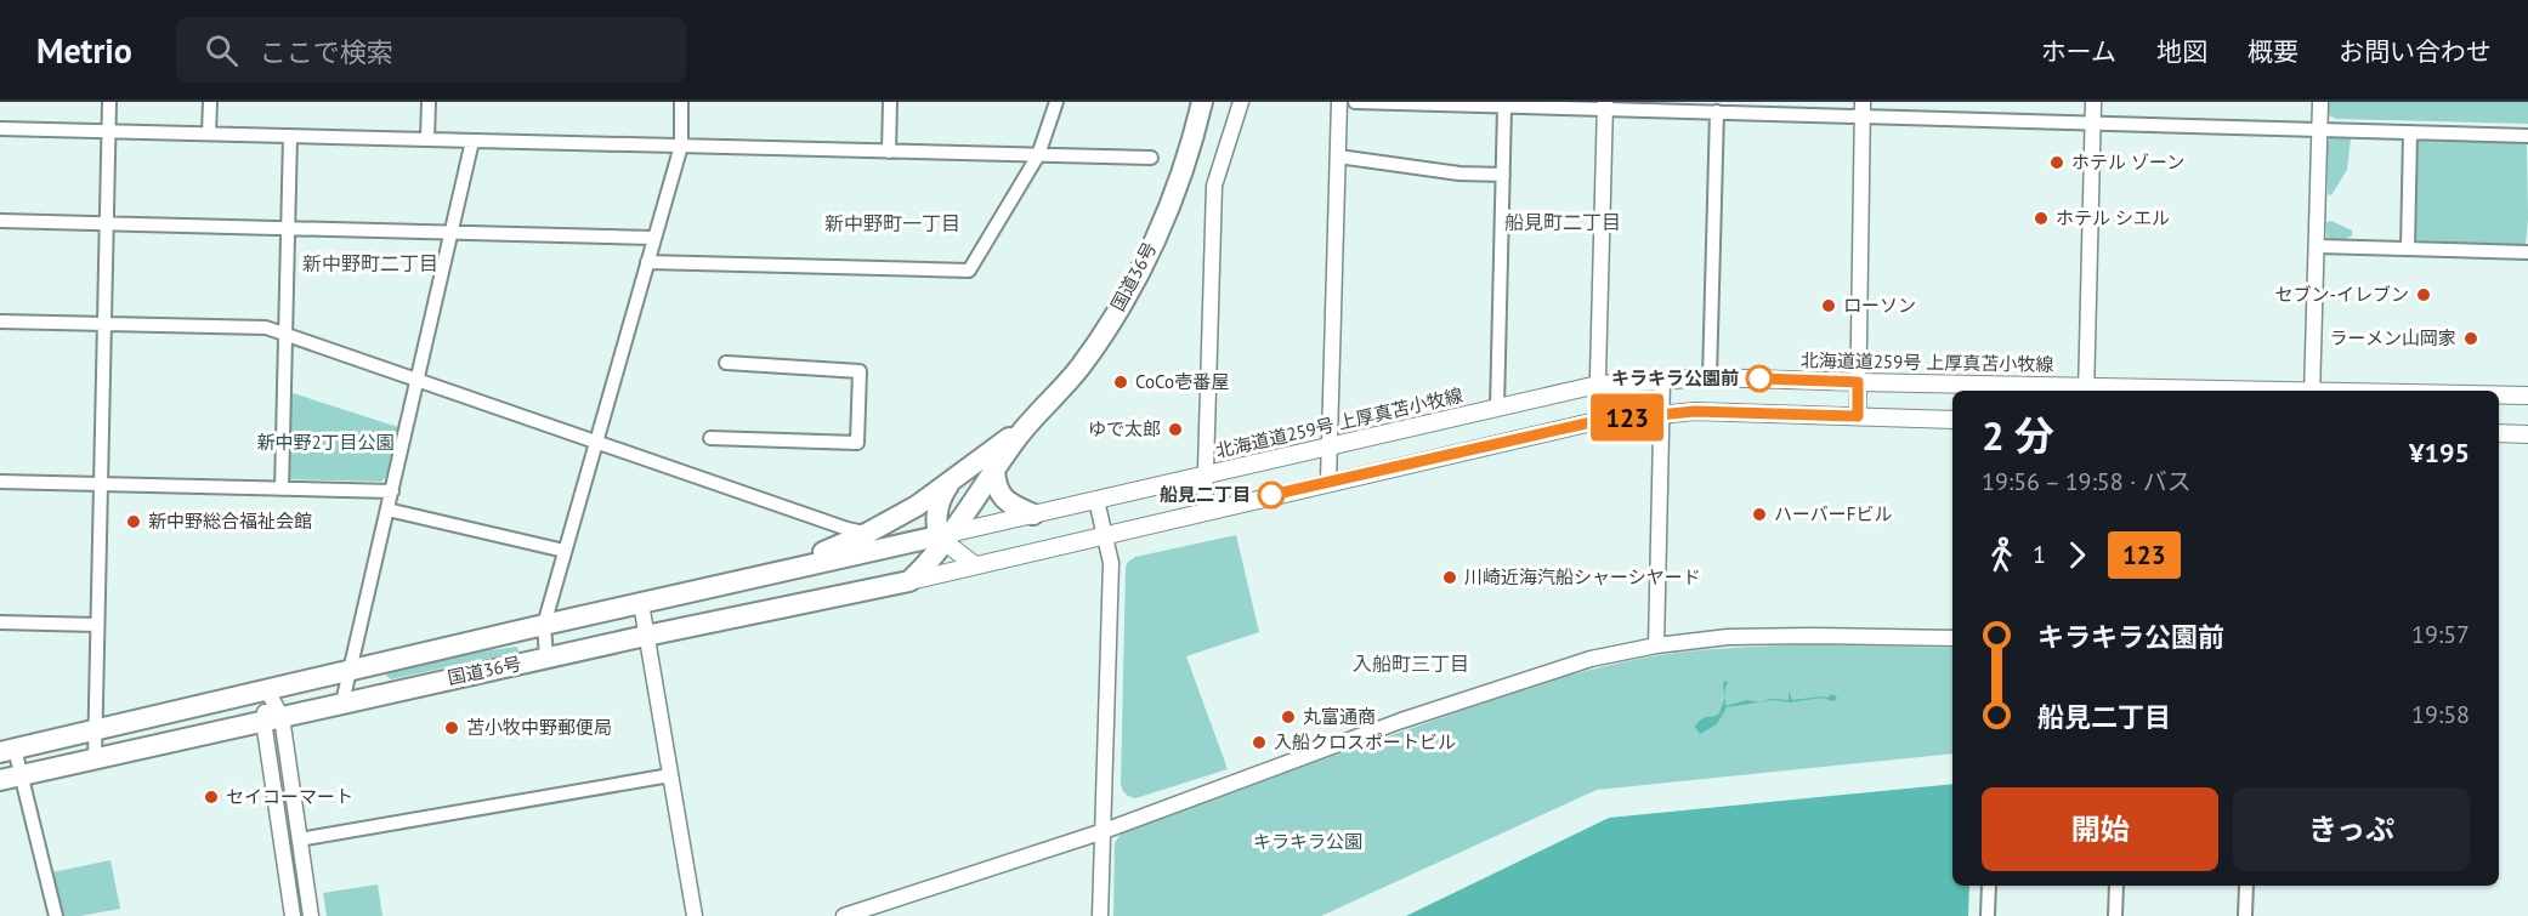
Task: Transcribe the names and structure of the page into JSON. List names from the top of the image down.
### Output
{
  "streets": {
    "highway": ["国道36号"],
    "main road": ["北海道道259号 上厚真苫小牧線"]
  },
  "crossings": [
    ["国道36号", "北海道道259号 上厚真苫小牧線"]
  ],
  "districts": [
    "船見町二丁目",
    "新中野町一丁目",
    "新中野町二丁目",
    "入船町三丁目"
  ],
  "parks": ["新中野2丁目公園", "キラキラ公園"],
  "places": [
    "ホテル ゾーン",
    "ホテル シエル",
    "セブン-イレブン",
    "ローソン",
    "ラーメン山岡家",
    "キラキラ公園前",
    "CoCo壱番屋",
    "ゆで太郎",
    "船見二丁目",
    "ハーバーFビル",
    "新中野総合福祉会館",
    "川崎近海汽船シャーシヤード",
    "丸富通商",
    "苫小牧中野郵便局",
    "入船クロスポートビル",
    "セイコーマート"
  ],
  "lines": ["bus line 123"],
  "page": {
    "header": "Metrio",
    "search": "ここで検索",
    "nav": [
      "ホーム",
      "地図",
      "概要",
      "お問い合わせ"
    ],
    "on_map": "123",
    "heading": ["2 分", "19:56 – 19:58 · バス", "¥195"],
    "legs": ["1", "123"],
    "list": [
      {
        "name": "キラキラ公園前",
        "value": "19:57"
      },
      {
        "name": "船見二丁目",
        "value": "19:58"
      }
    ],
    "buttons": ["開始", "きっぷ"]
  }
}
